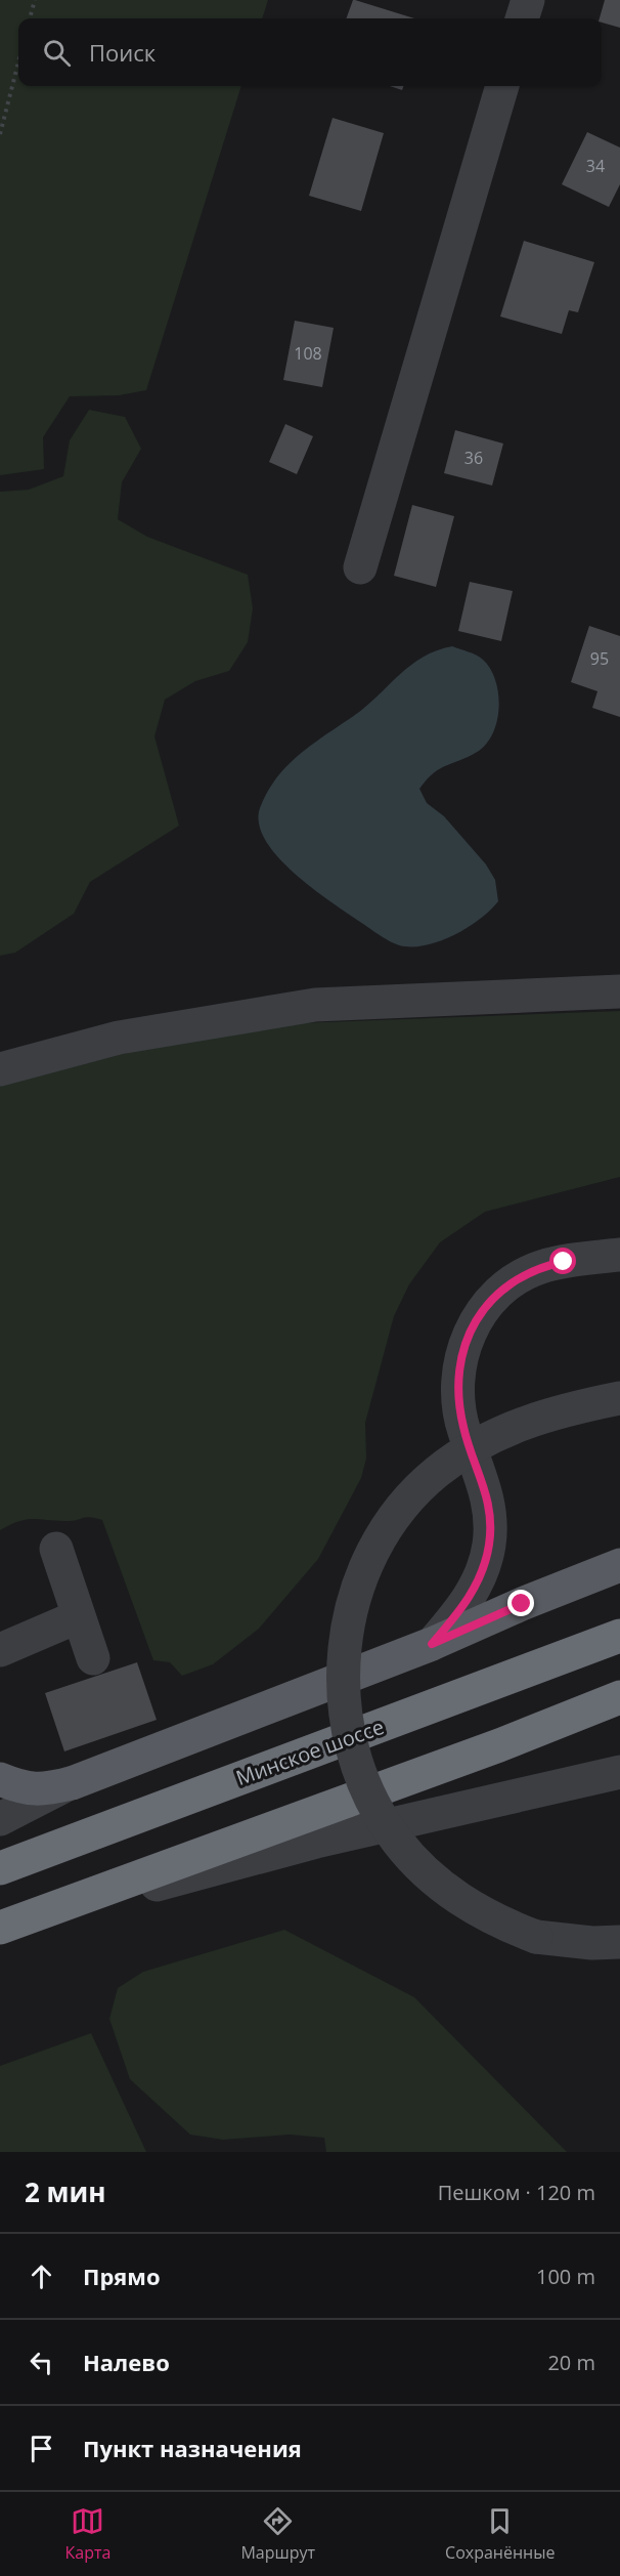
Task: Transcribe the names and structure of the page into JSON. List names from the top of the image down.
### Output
{
  "streets": {
    "highway": ["Минское шоссе"]
  },
  "house_numbers": [
    "34",
    "108",
    "36",
    "95"
  ],
  "page": {
    "search": "Поиск",
    "heading": ["2 мин", "Пешком · 120 m"],
    "list": [
      ["Прямо", "100 m"],
      ["Налево", "20 m"],
      "Пункт назначения"
    ],
    "nav": ["Карта", "Маршрут", "Сохранённые"]
  }
}
